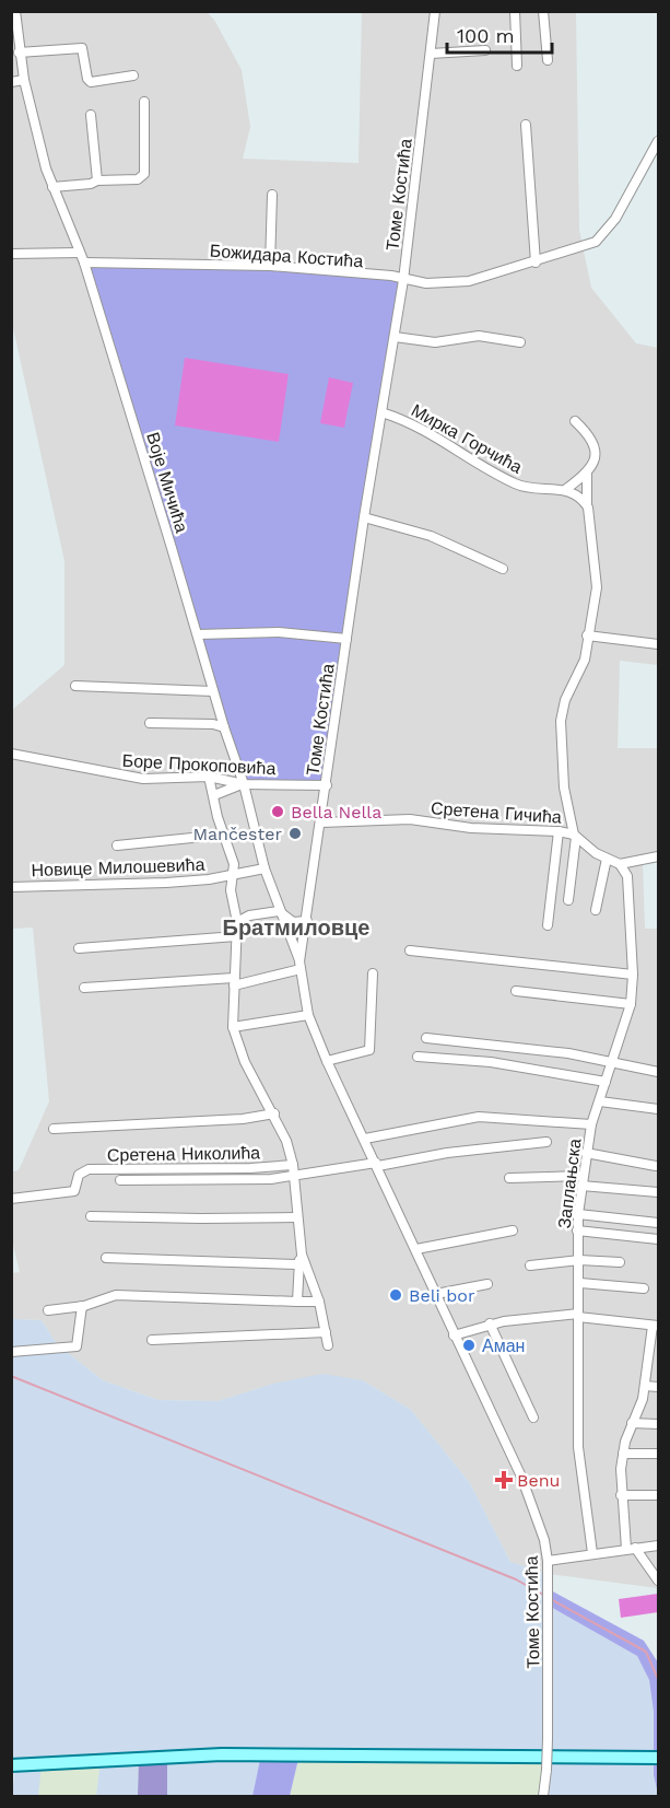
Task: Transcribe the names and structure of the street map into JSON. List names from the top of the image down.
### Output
{
  "streets": {
    "street": [
      "Томе Костића",
      "Божидара Костића",
      "Мирка Горчића",
      "Воје Мичића",
      "Боре Прокоповића",
      "Сретена Гичића",
      "Новице Милошевића",
      "Сретена Николића",
      "Заплањска"
    ]
  },
  "crossings": [
    ["Томе Костића", "Божидара Костића"],
    ["Томе Костића", "Мирка Горчића"],
    ["Томе Костића", "Воје Мичића"],
    ["Томе Костића", "Боре Прокоповића"],
    ["Томе Костића", "Сретена Гичића"],
    ["Божидара Костића", "Воје Мичића"],
    ["Воје Мичића", "Боре Прокоповића"],
    ["Воје Мичића", "Новице Милошевића"],
    ["Сретена Гичића", "Заплањска"]
  ],
  "districts": ["Братмиловце"],
  "places": {
    "other": [
      "Bella Nella",
      "Mančester",
      "Beli bor",
      "Аман"
    ],
    "health": ["Benu"]
  },
  "scale_bar": "100 m"
}
